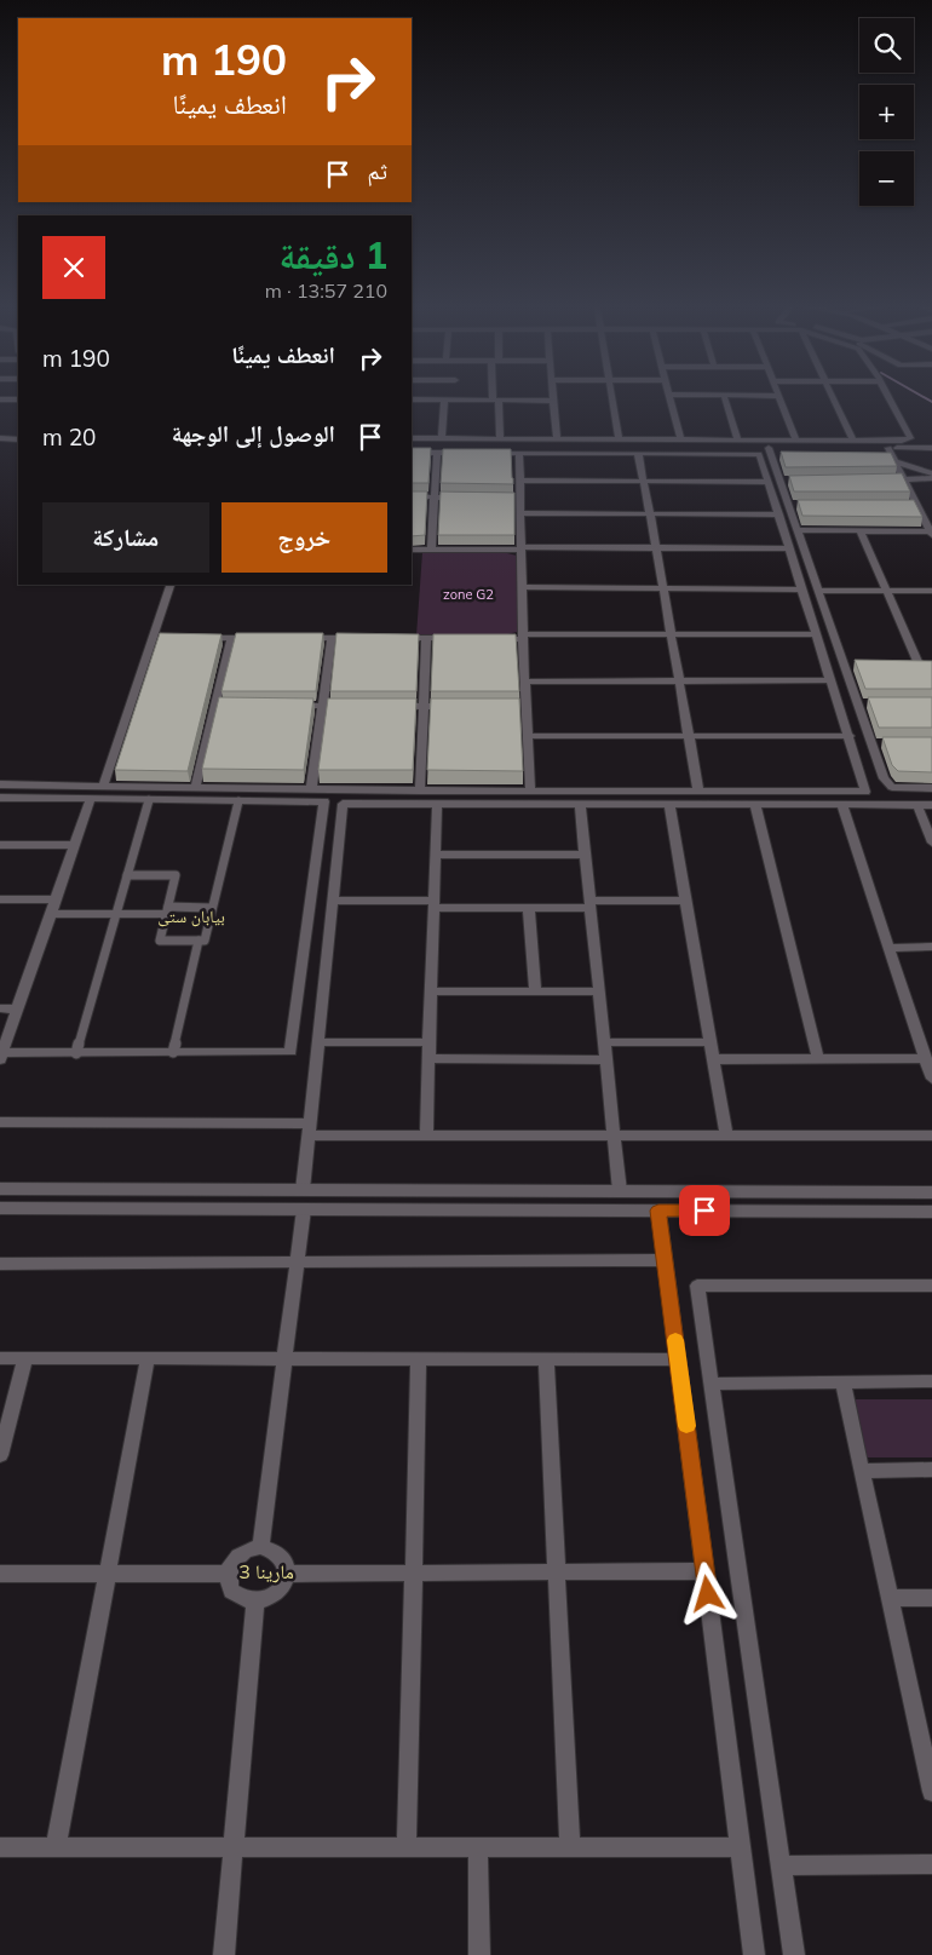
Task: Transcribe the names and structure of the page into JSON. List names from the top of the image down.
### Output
{
  "districts": ["بیابان ستی", "مارینا 3"],
  "parks": ["zone G2"],
  "page": {
    "map_buttons": ["+", "−"],
    "turn": ["190 m", "انعطف يمينًا"],
    "then": "ثم",
    "heading": ["1 دقيقة", "210 m · 13:57"],
    "list": [
      {
        "name": "انعطف يمينًا",
        "value": "190 m"
      },
      {
        "name": "الوصول إلى الوجهة",
        "value": "20 m"
      }
    ],
    "buttons": ["خروج", "مشاركة"]
  }
}
